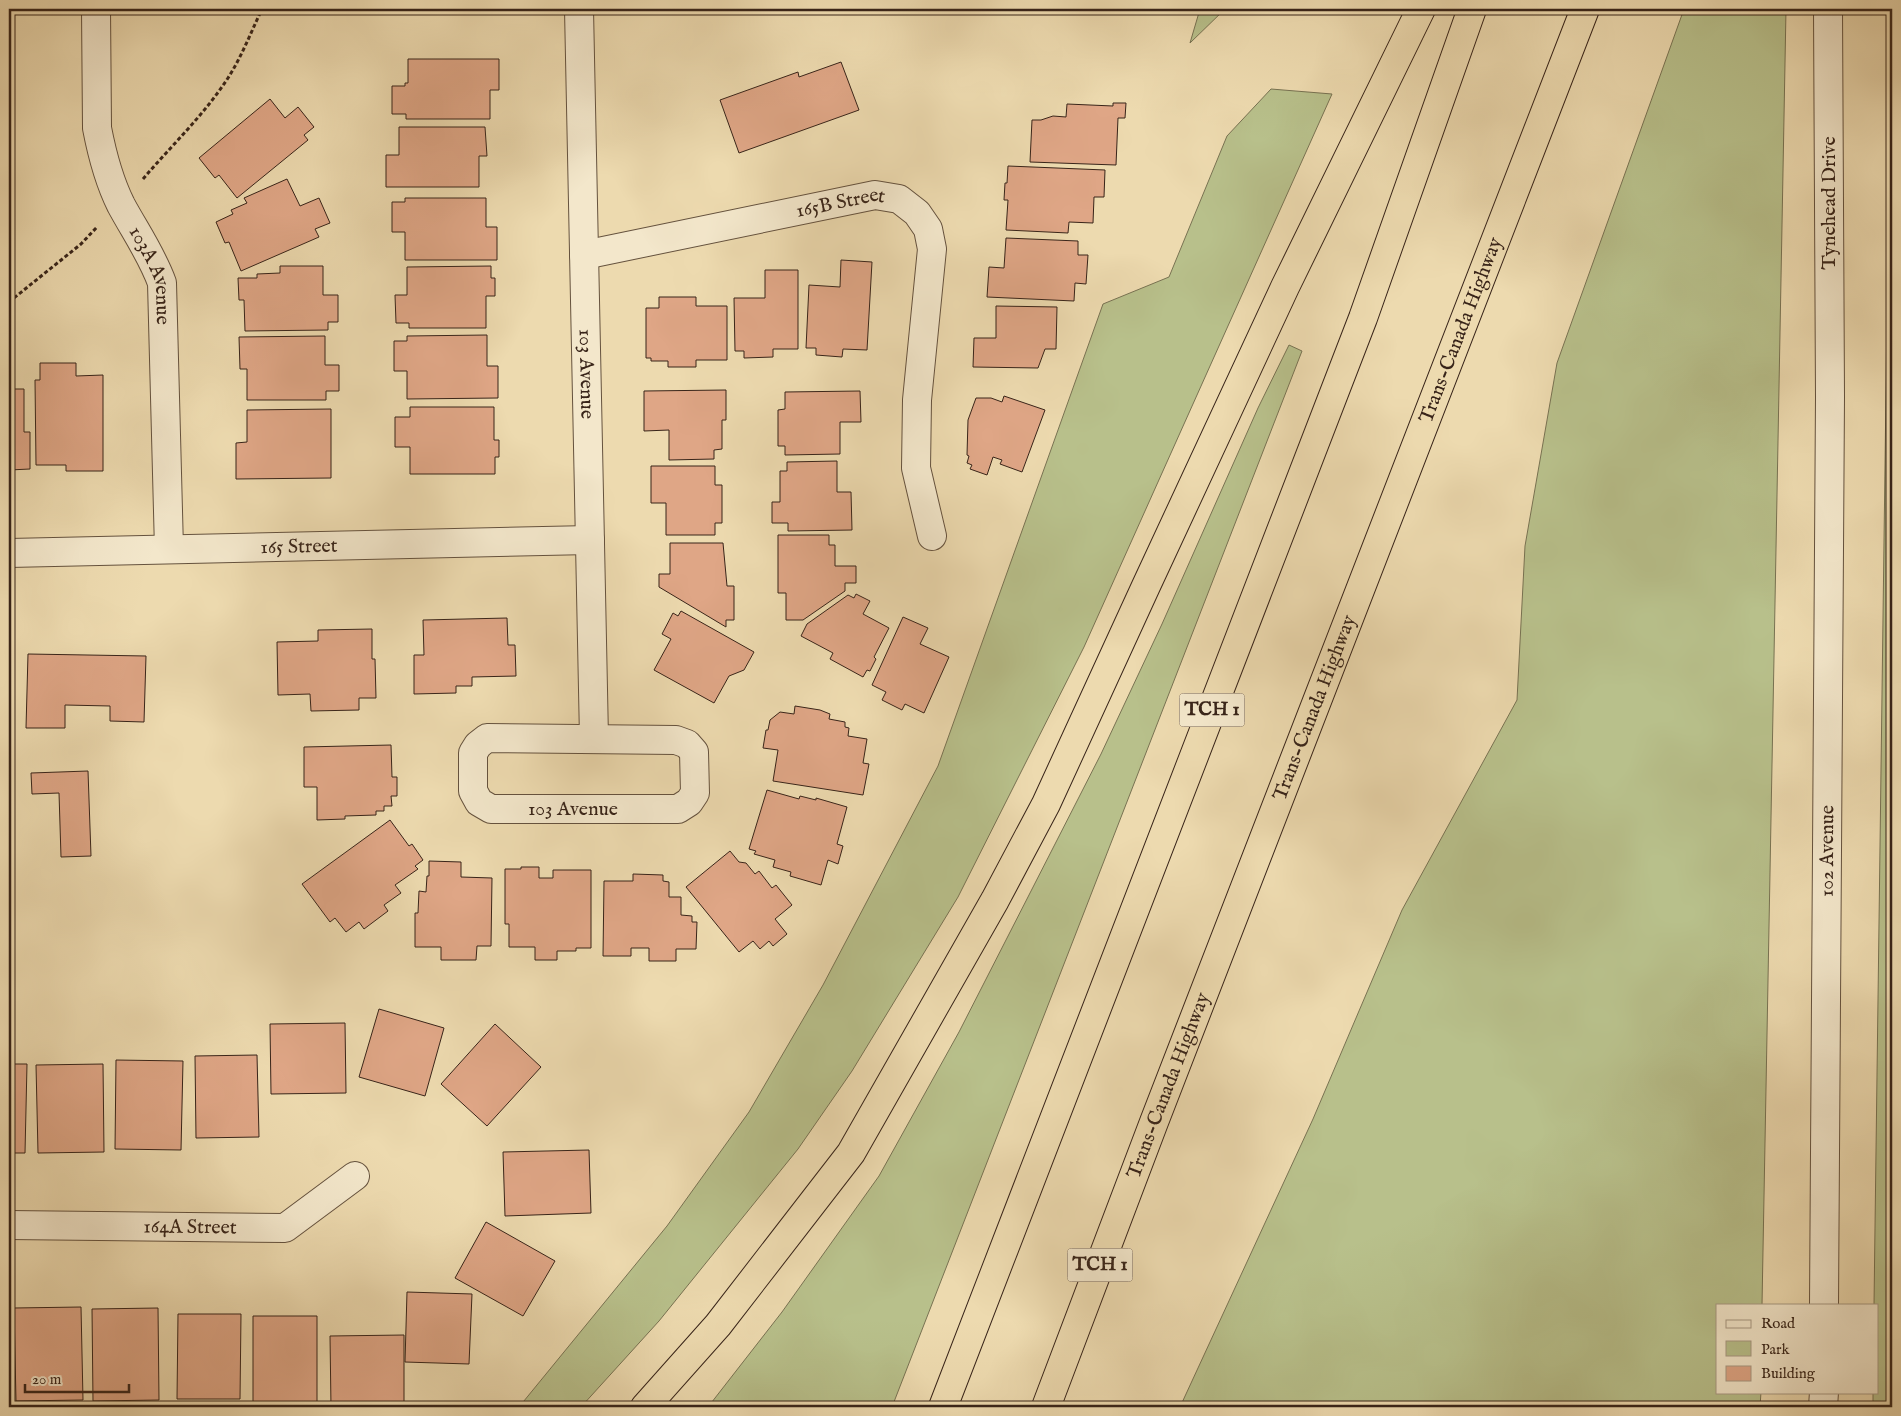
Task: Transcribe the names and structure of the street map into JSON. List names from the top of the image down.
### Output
{
  "streets": {
    "highway": ["Trans-Canada Highway", "TCH 1"],
    "street": [
      "Tynehead Drive",
      "165B Street",
      "103A Avenue",
      "103 Avenue",
      "165 Street",
      "102 Avenue",
      "164A Street"
    ]
  },
  "crossings": [
    ["Tynehead Drive", "102 Avenue"],
    ["165B Street", "103 Avenue"],
    ["103A Avenue", "165 Street"],
    ["103 Avenue", "165 Street"]
  ],
  "legend": ["Road", "Park", "Building"],
  "scale_bar": "20 m"
}
